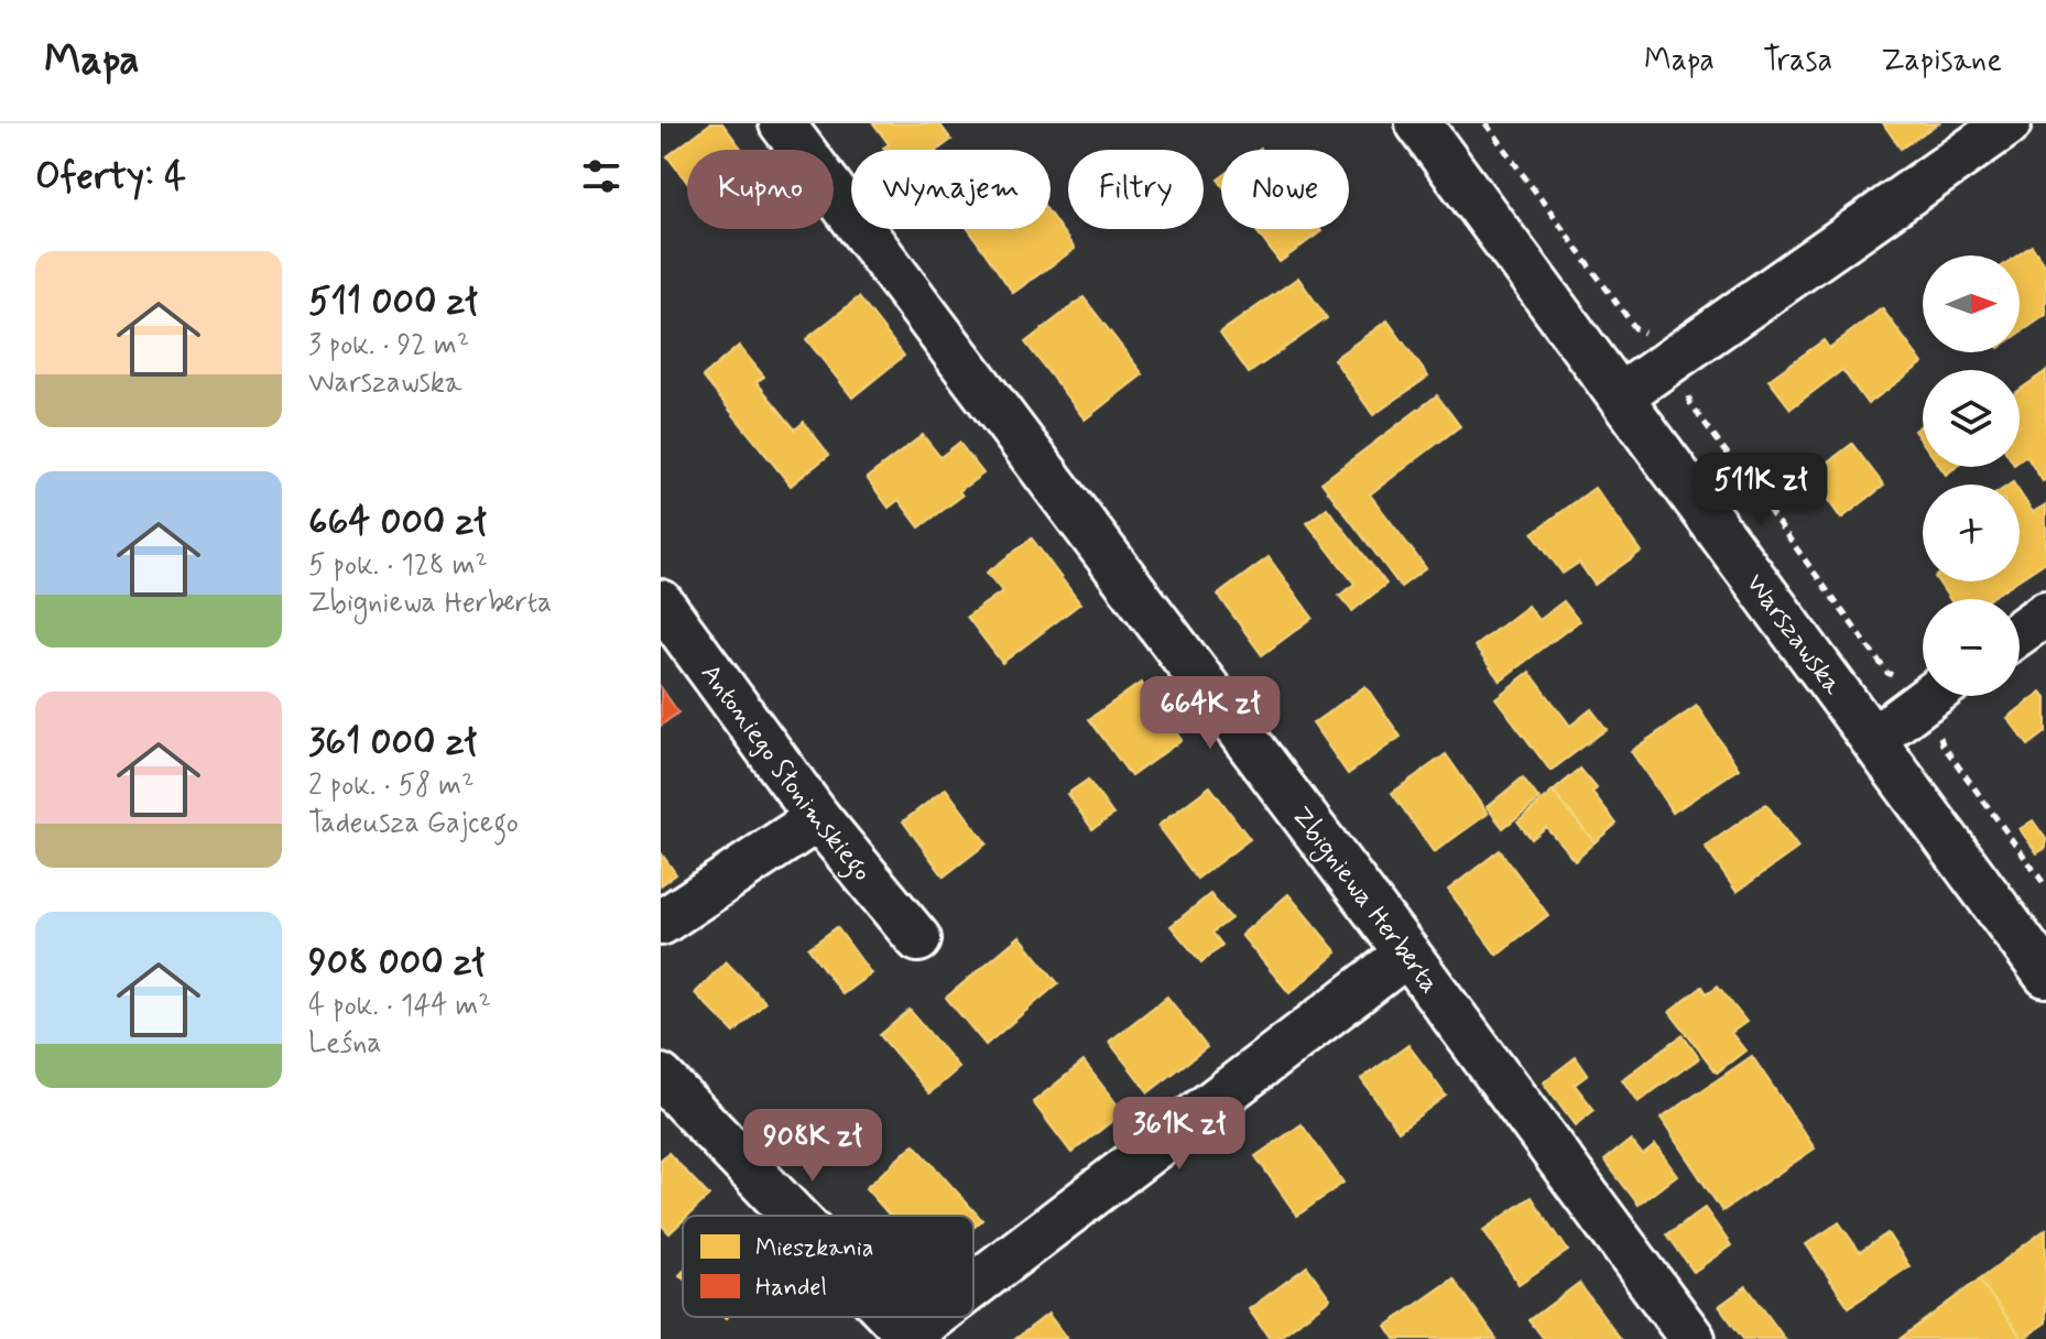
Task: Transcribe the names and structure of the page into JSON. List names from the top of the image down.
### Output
{
  "streets": {
    "street": ["Warszawska", "Antoniego Słonimskiego", "Zbigniewa Herberta"]
  },
  "legend": ["Mieszkania", "Handel"],
  "north": "right",
  "page": {
    "header": "Mapa",
    "nav": ["Mapa", "Trasa", "Zapisane"],
    "heading": "Oferty: 4",
    "chip": [
      "Kupno",
      "Wynajem",
      "Filtry",
      "Nowe"
    ],
    "list": [
      {
        "name": "511 000 zł",
        "note": "3 pok. · 92 m² · Warszawska"
      },
      {
        "name": "664 000 zł",
        "note": "5 pok. · 128 m² · Zbigniewa Herberta"
      },
      {
        "name": "361 000 zł",
        "note": "2 pok. · 58 m² · Tadeusza Gajcego"
      },
      {
        "name": "908 000 zł",
        "note": "4 pok. · 144 m² · Leśna"
      }
    ],
    "map_buttons": ["+", "−"],
    "price": [
      "511K zł",
      "664K zł",
      "361K zł",
      "908K zł"
    ]
  }
}
